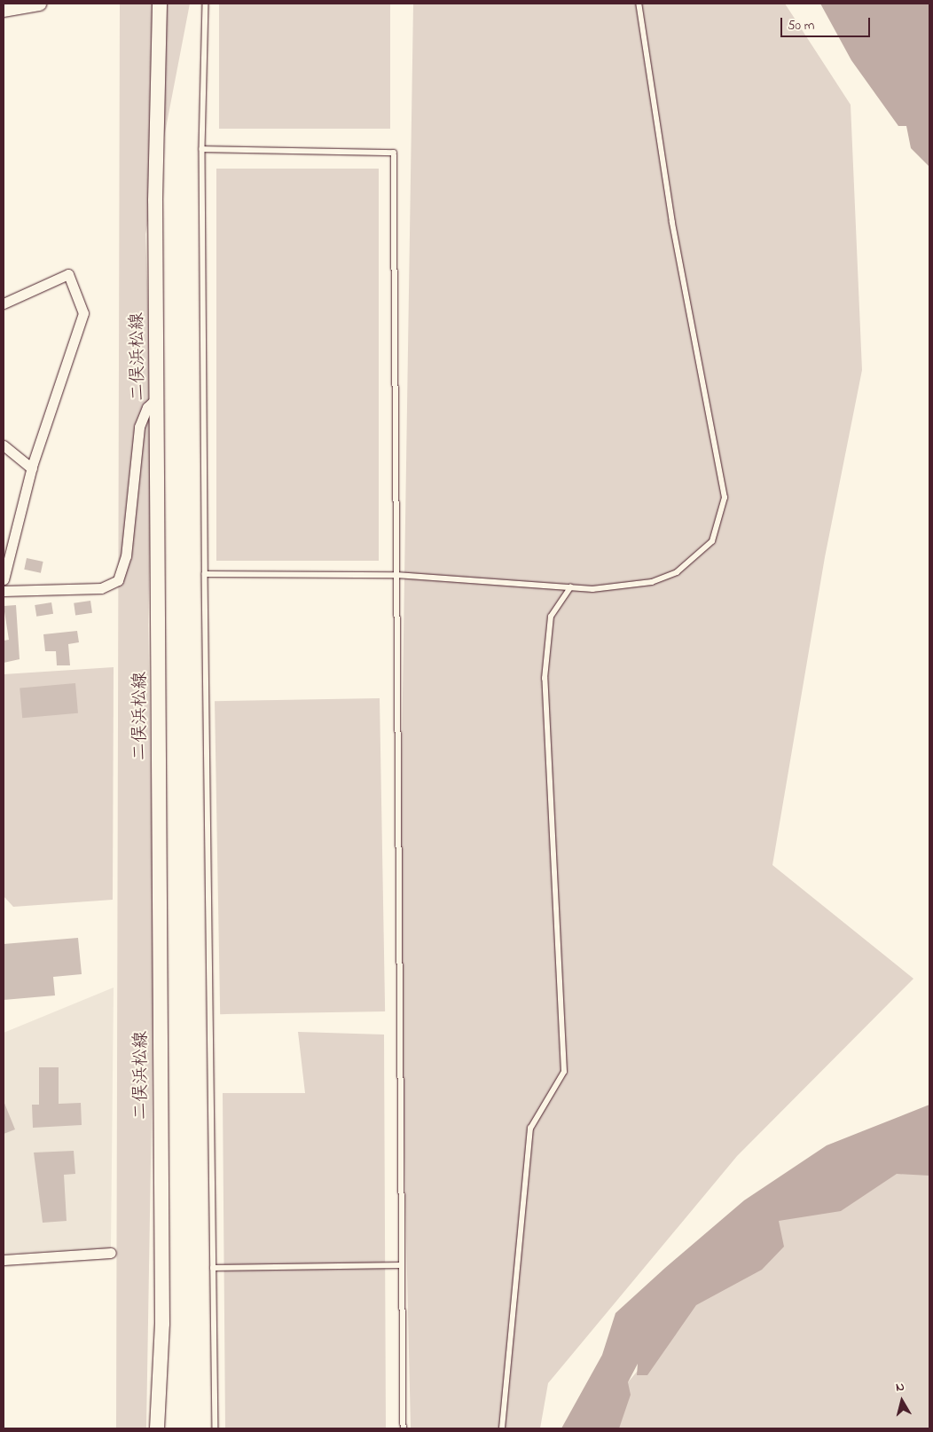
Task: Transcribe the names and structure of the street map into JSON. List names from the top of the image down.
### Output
{
  "streets": {
    "main road": ["二俣浜松線"]
  },
  "scale_bar": "50 m",
  "north": "top"
}
